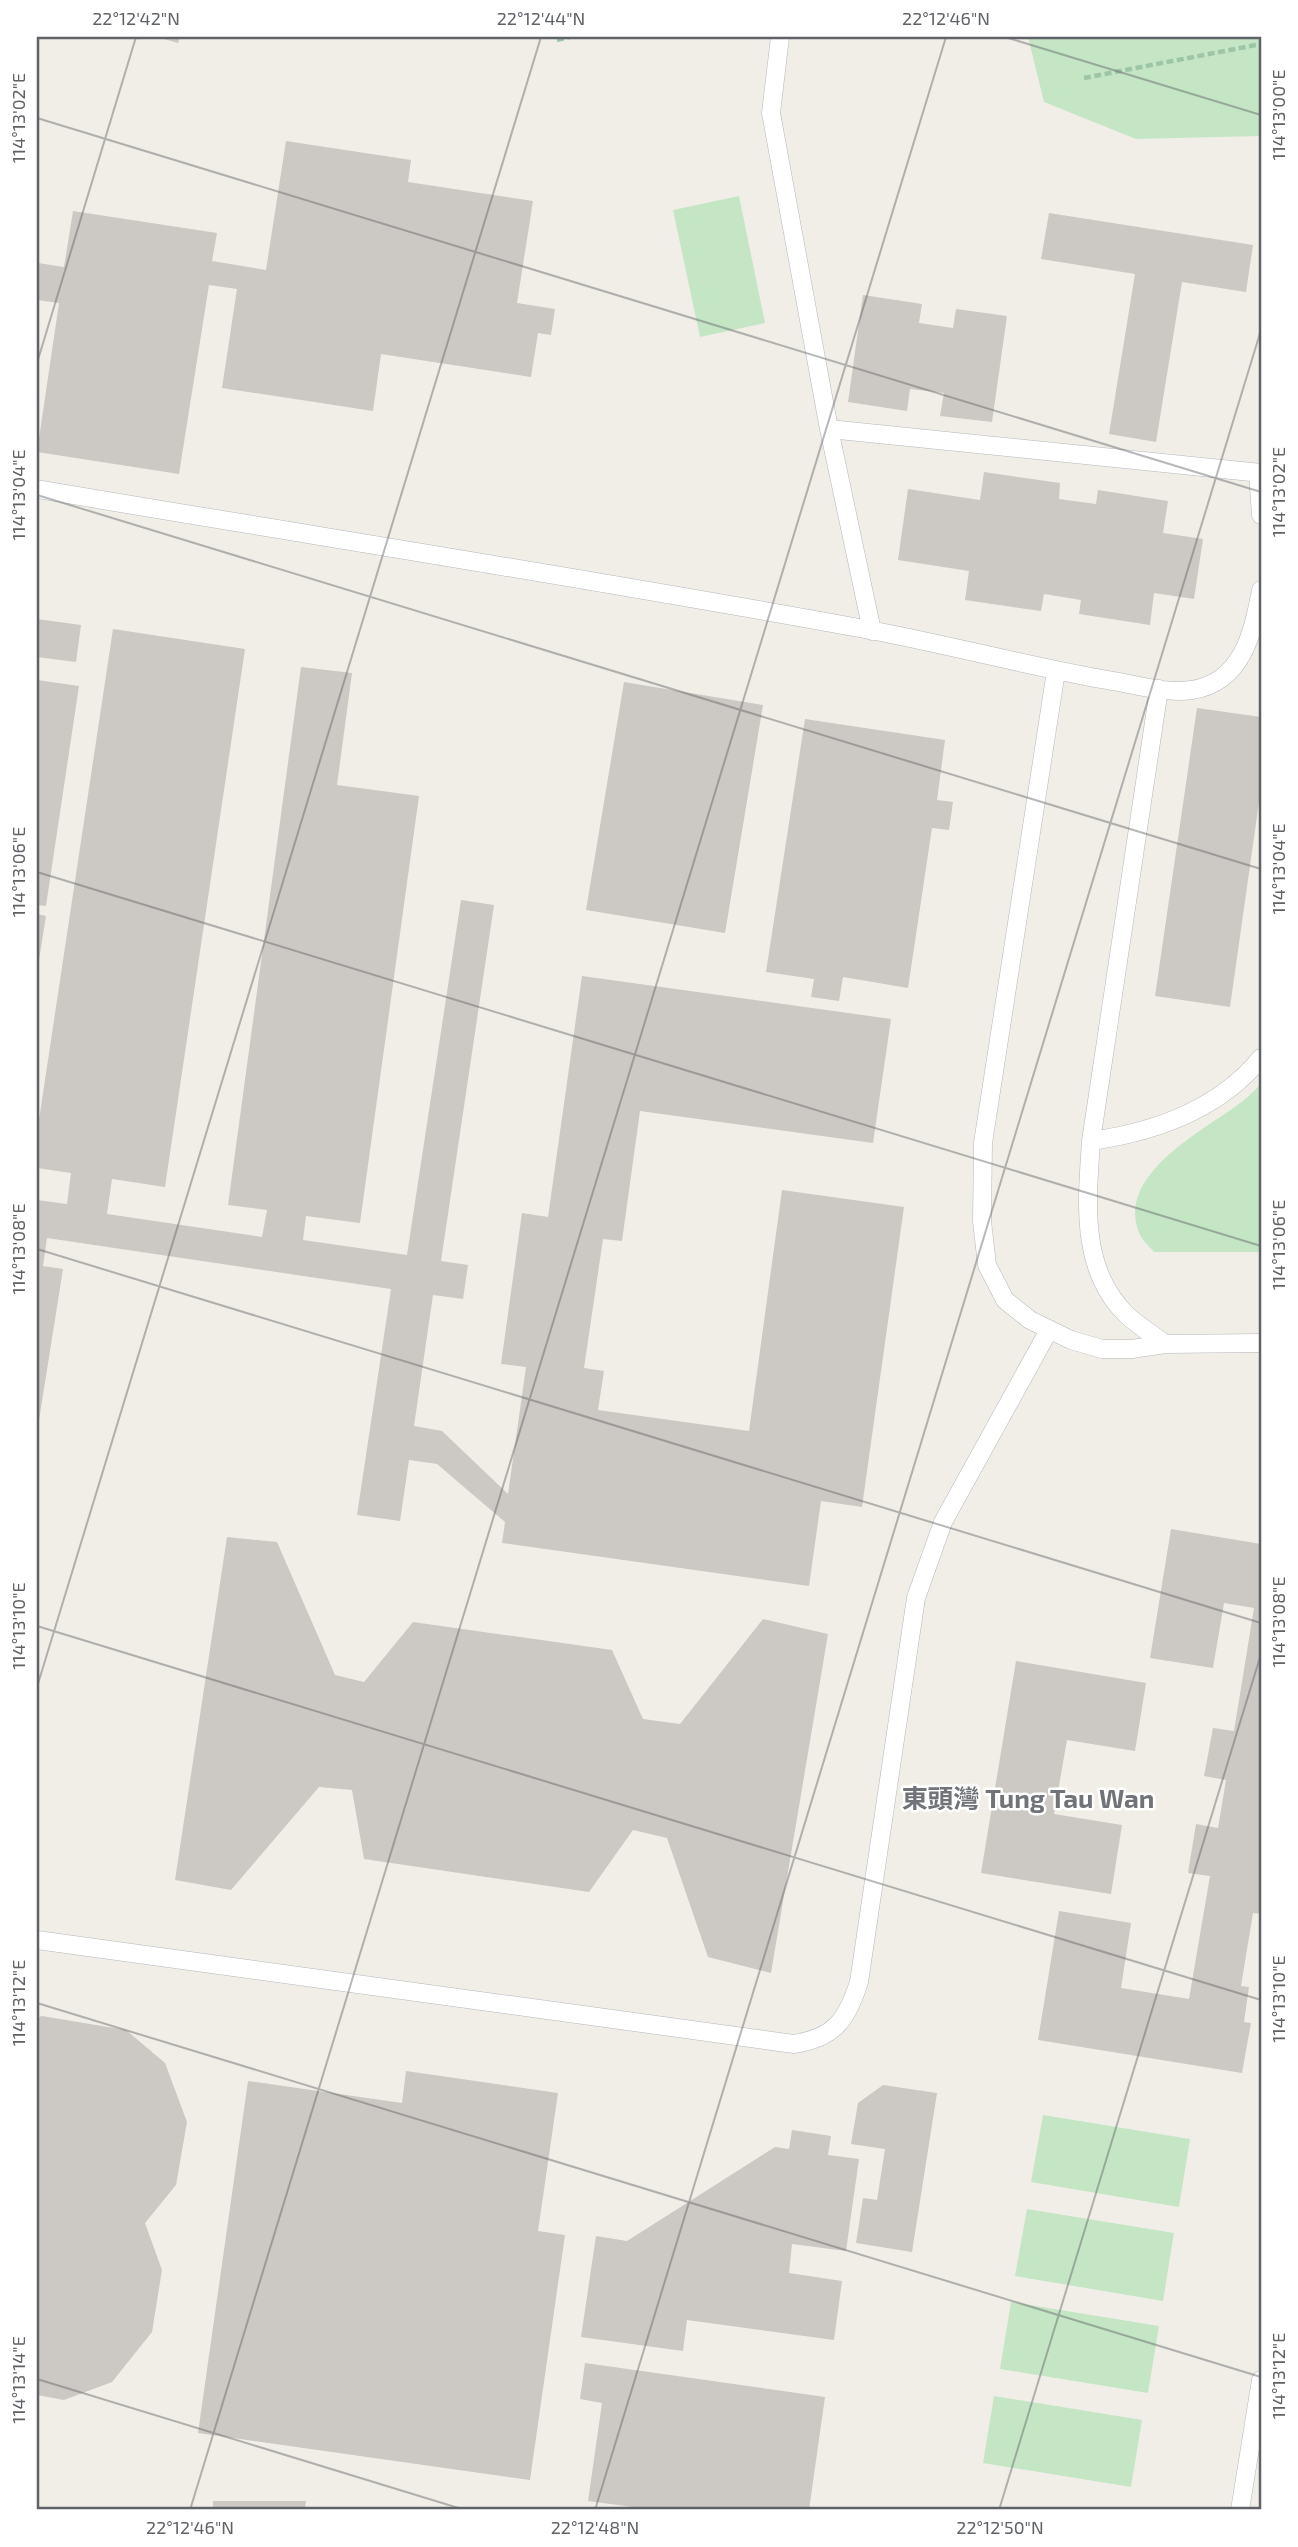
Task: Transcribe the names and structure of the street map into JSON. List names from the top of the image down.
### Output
{
  "districts": ["東頭灣 Tung Tau Wan"],
  "coordinates": [
    "22°12'42\"N",
    "22°12'44\"N",
    "22°12'46\"N",
    "114°13'00\"E",
    "114°13'02\"E",
    "114°13'04\"E",
    "114°13'06\"E",
    "114°13'08\"E",
    "114°13'10\"E",
    "114°13'12\"E",
    "114°13'14\"E",
    "22°12'48\"N",
    "22°12'50\"N"
  ]
}
